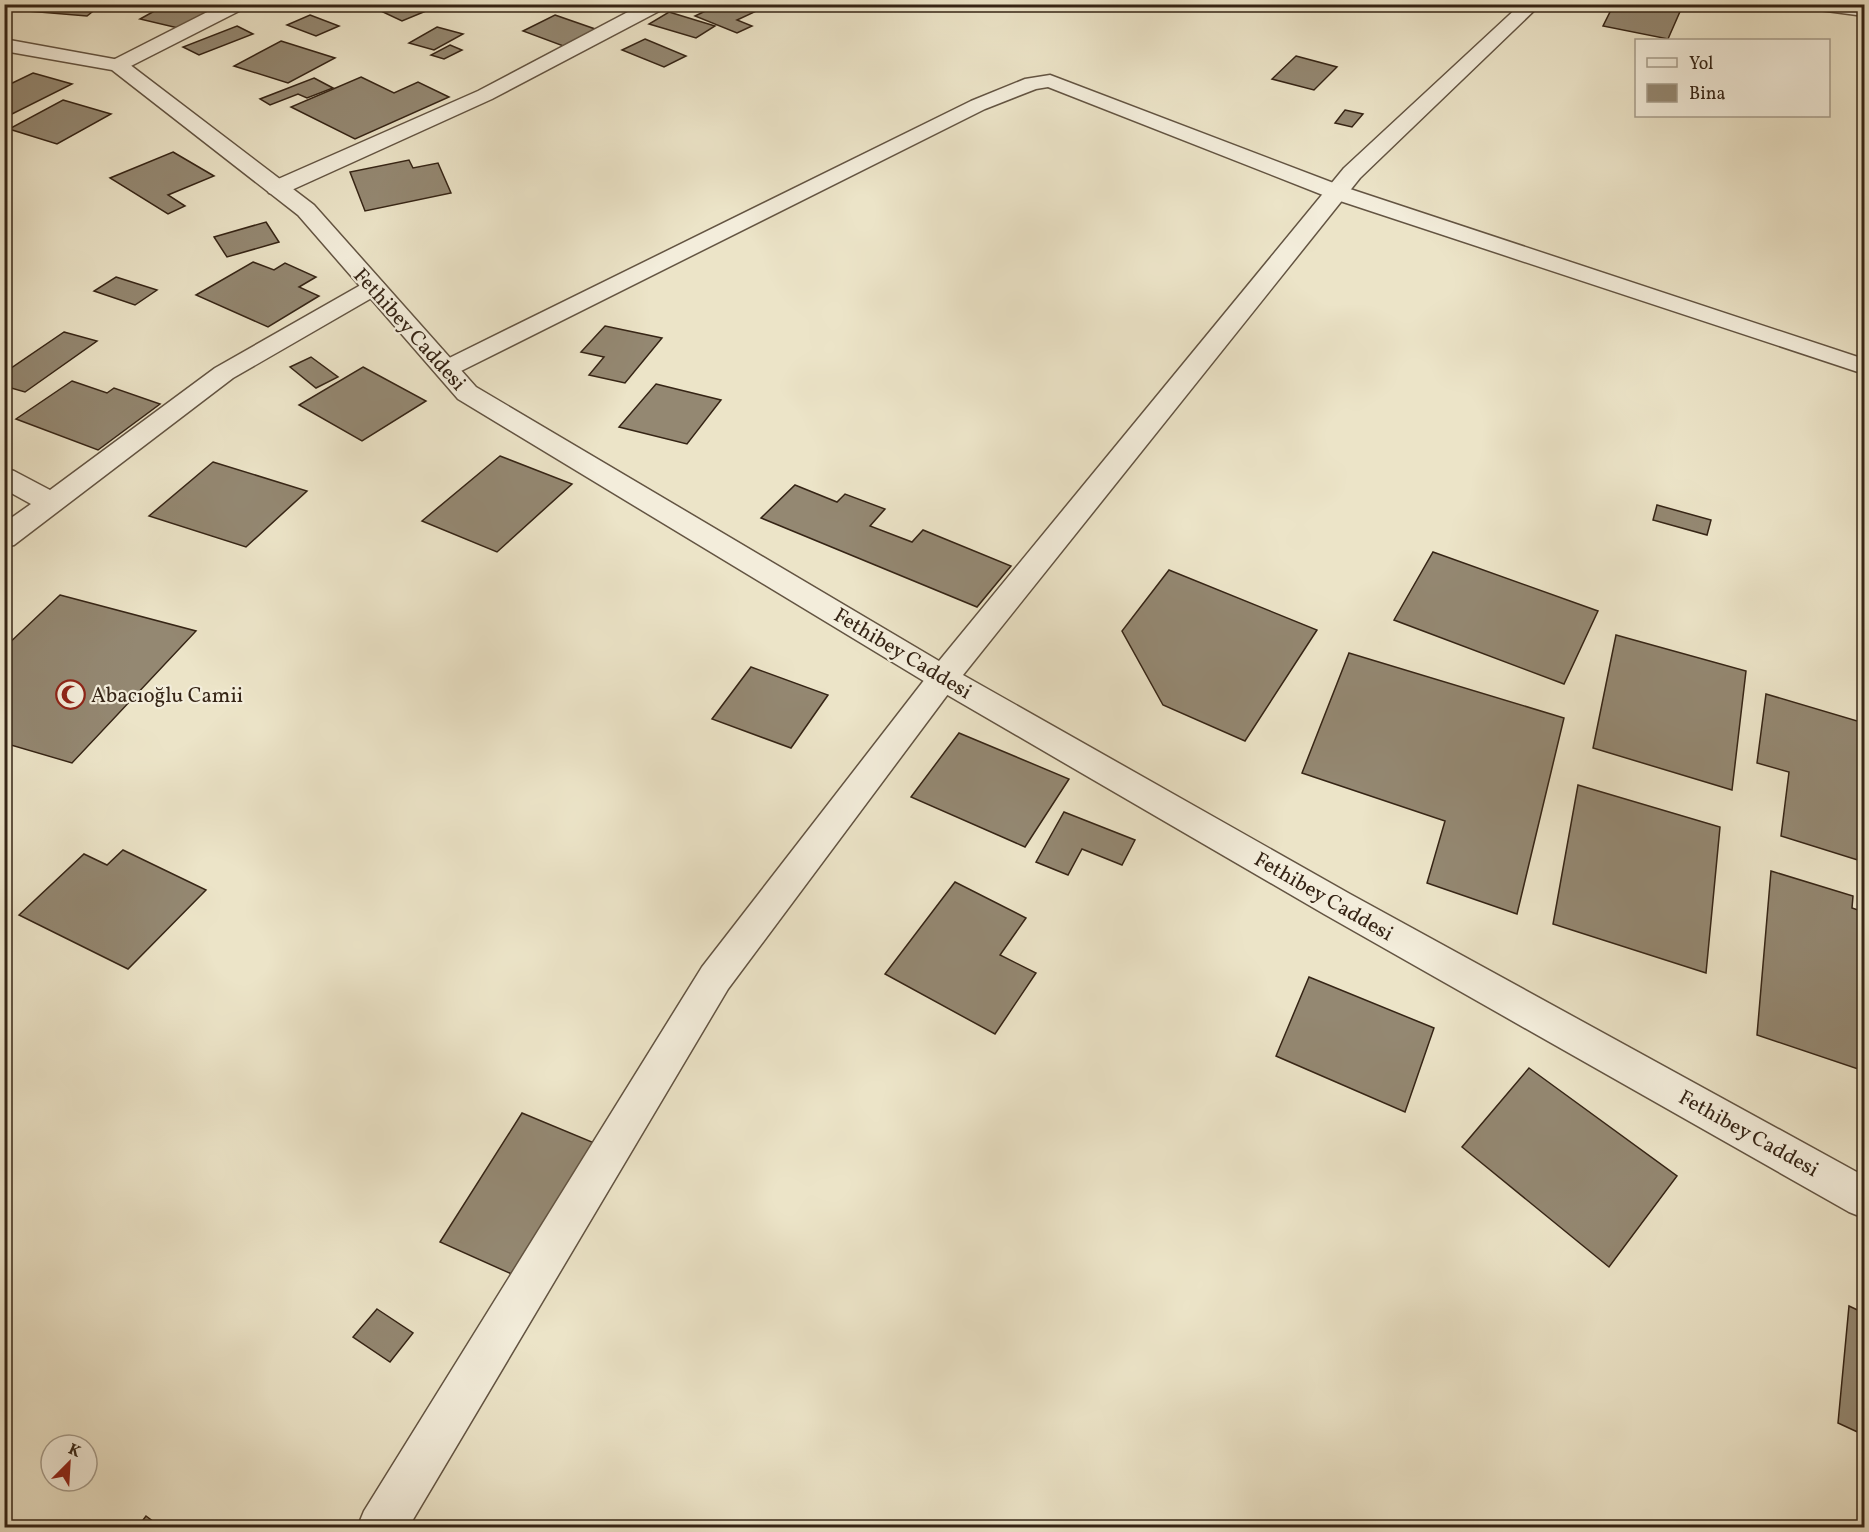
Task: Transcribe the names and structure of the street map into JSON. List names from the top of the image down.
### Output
{
  "streets": {
    "street": ["Fethibey Caddesi"]
  },
  "places": {
    "mosque": ["Abacıoğlu Camii"]
  },
  "legend": ["Yol", "Bina"],
  "north": "top right"
}
